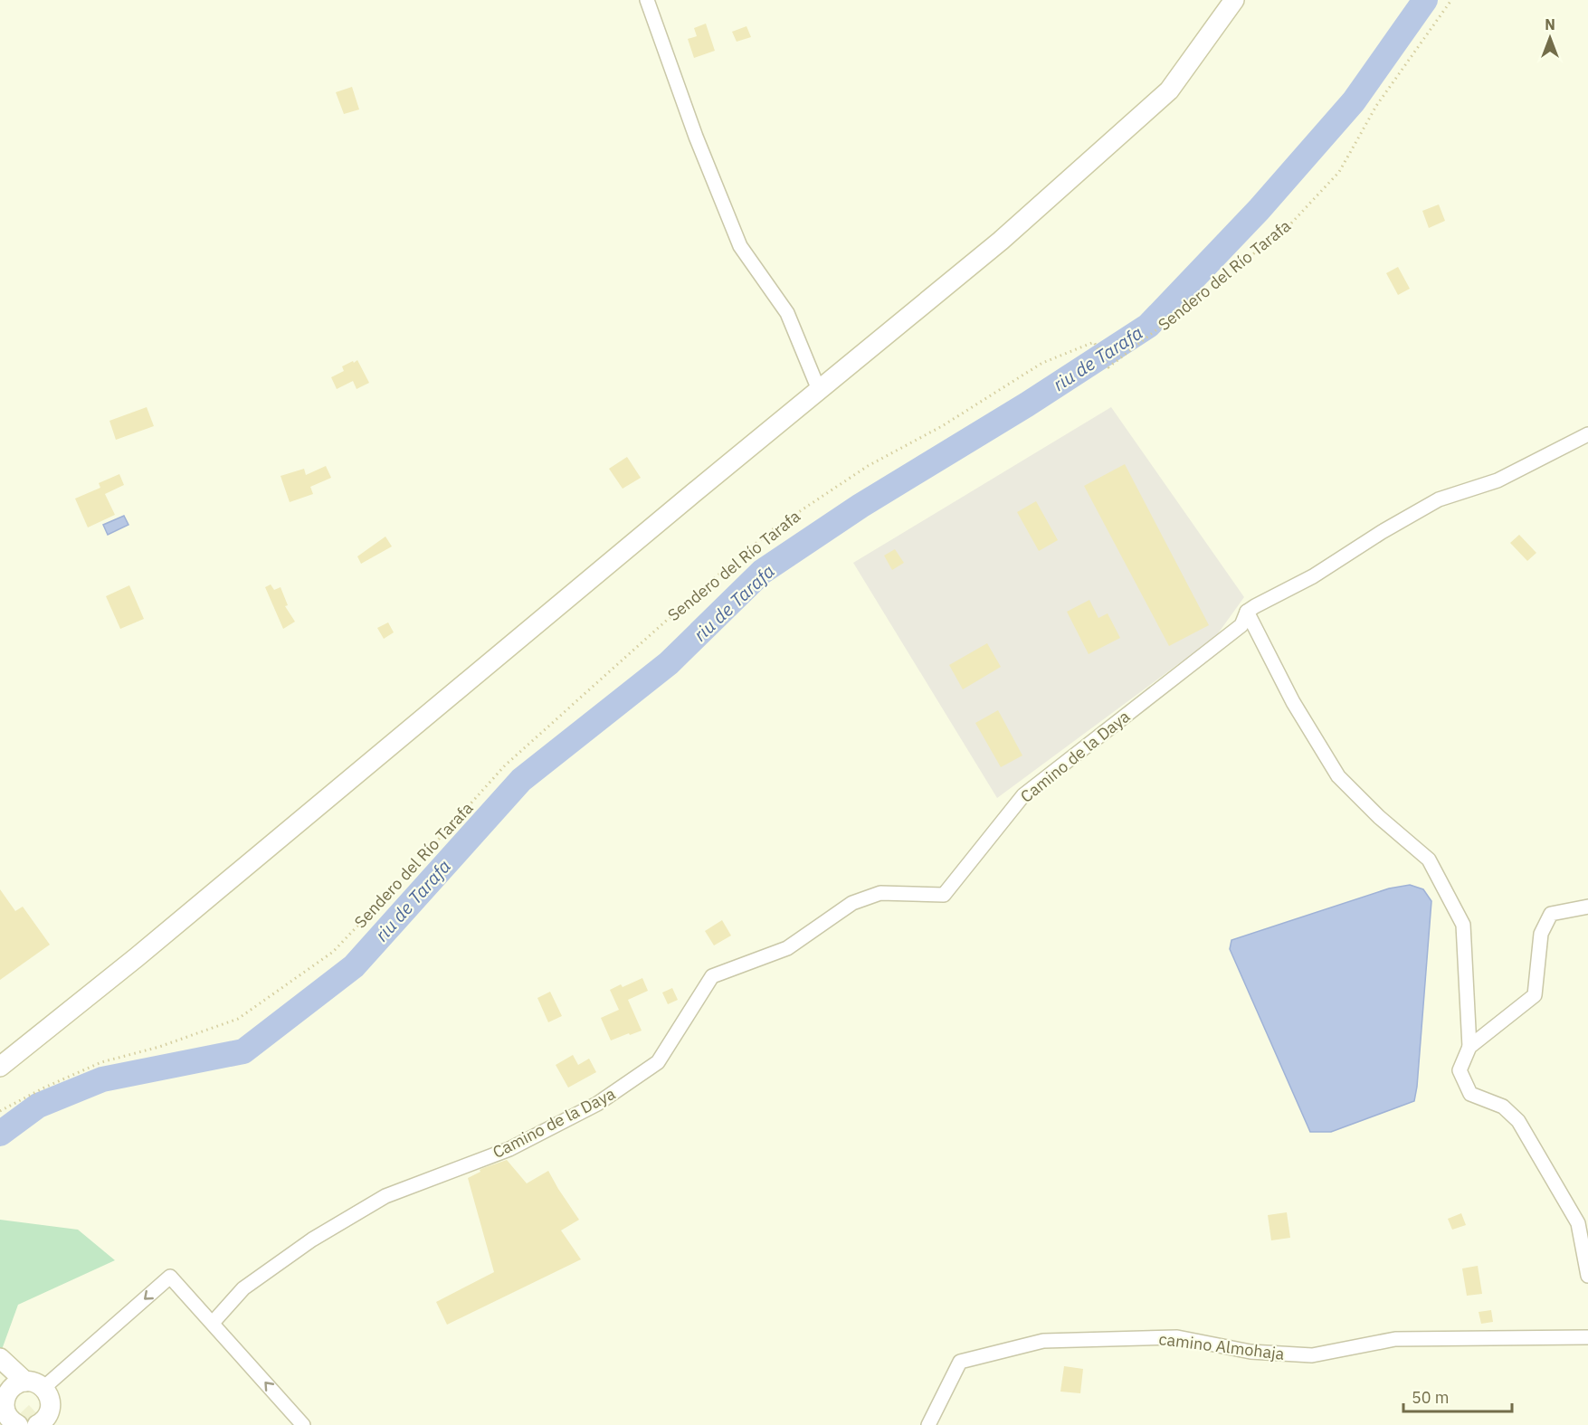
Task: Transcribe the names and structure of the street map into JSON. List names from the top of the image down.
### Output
{
  "streets": {
    "street": ["Camino de la Daya", "camino Almohaja"],
    "path": ["Sendero del Río Tarafa"]
  },
  "water": ["riu de Tarafa"],
  "scale_bar": "50 m",
  "north": "top"
}
